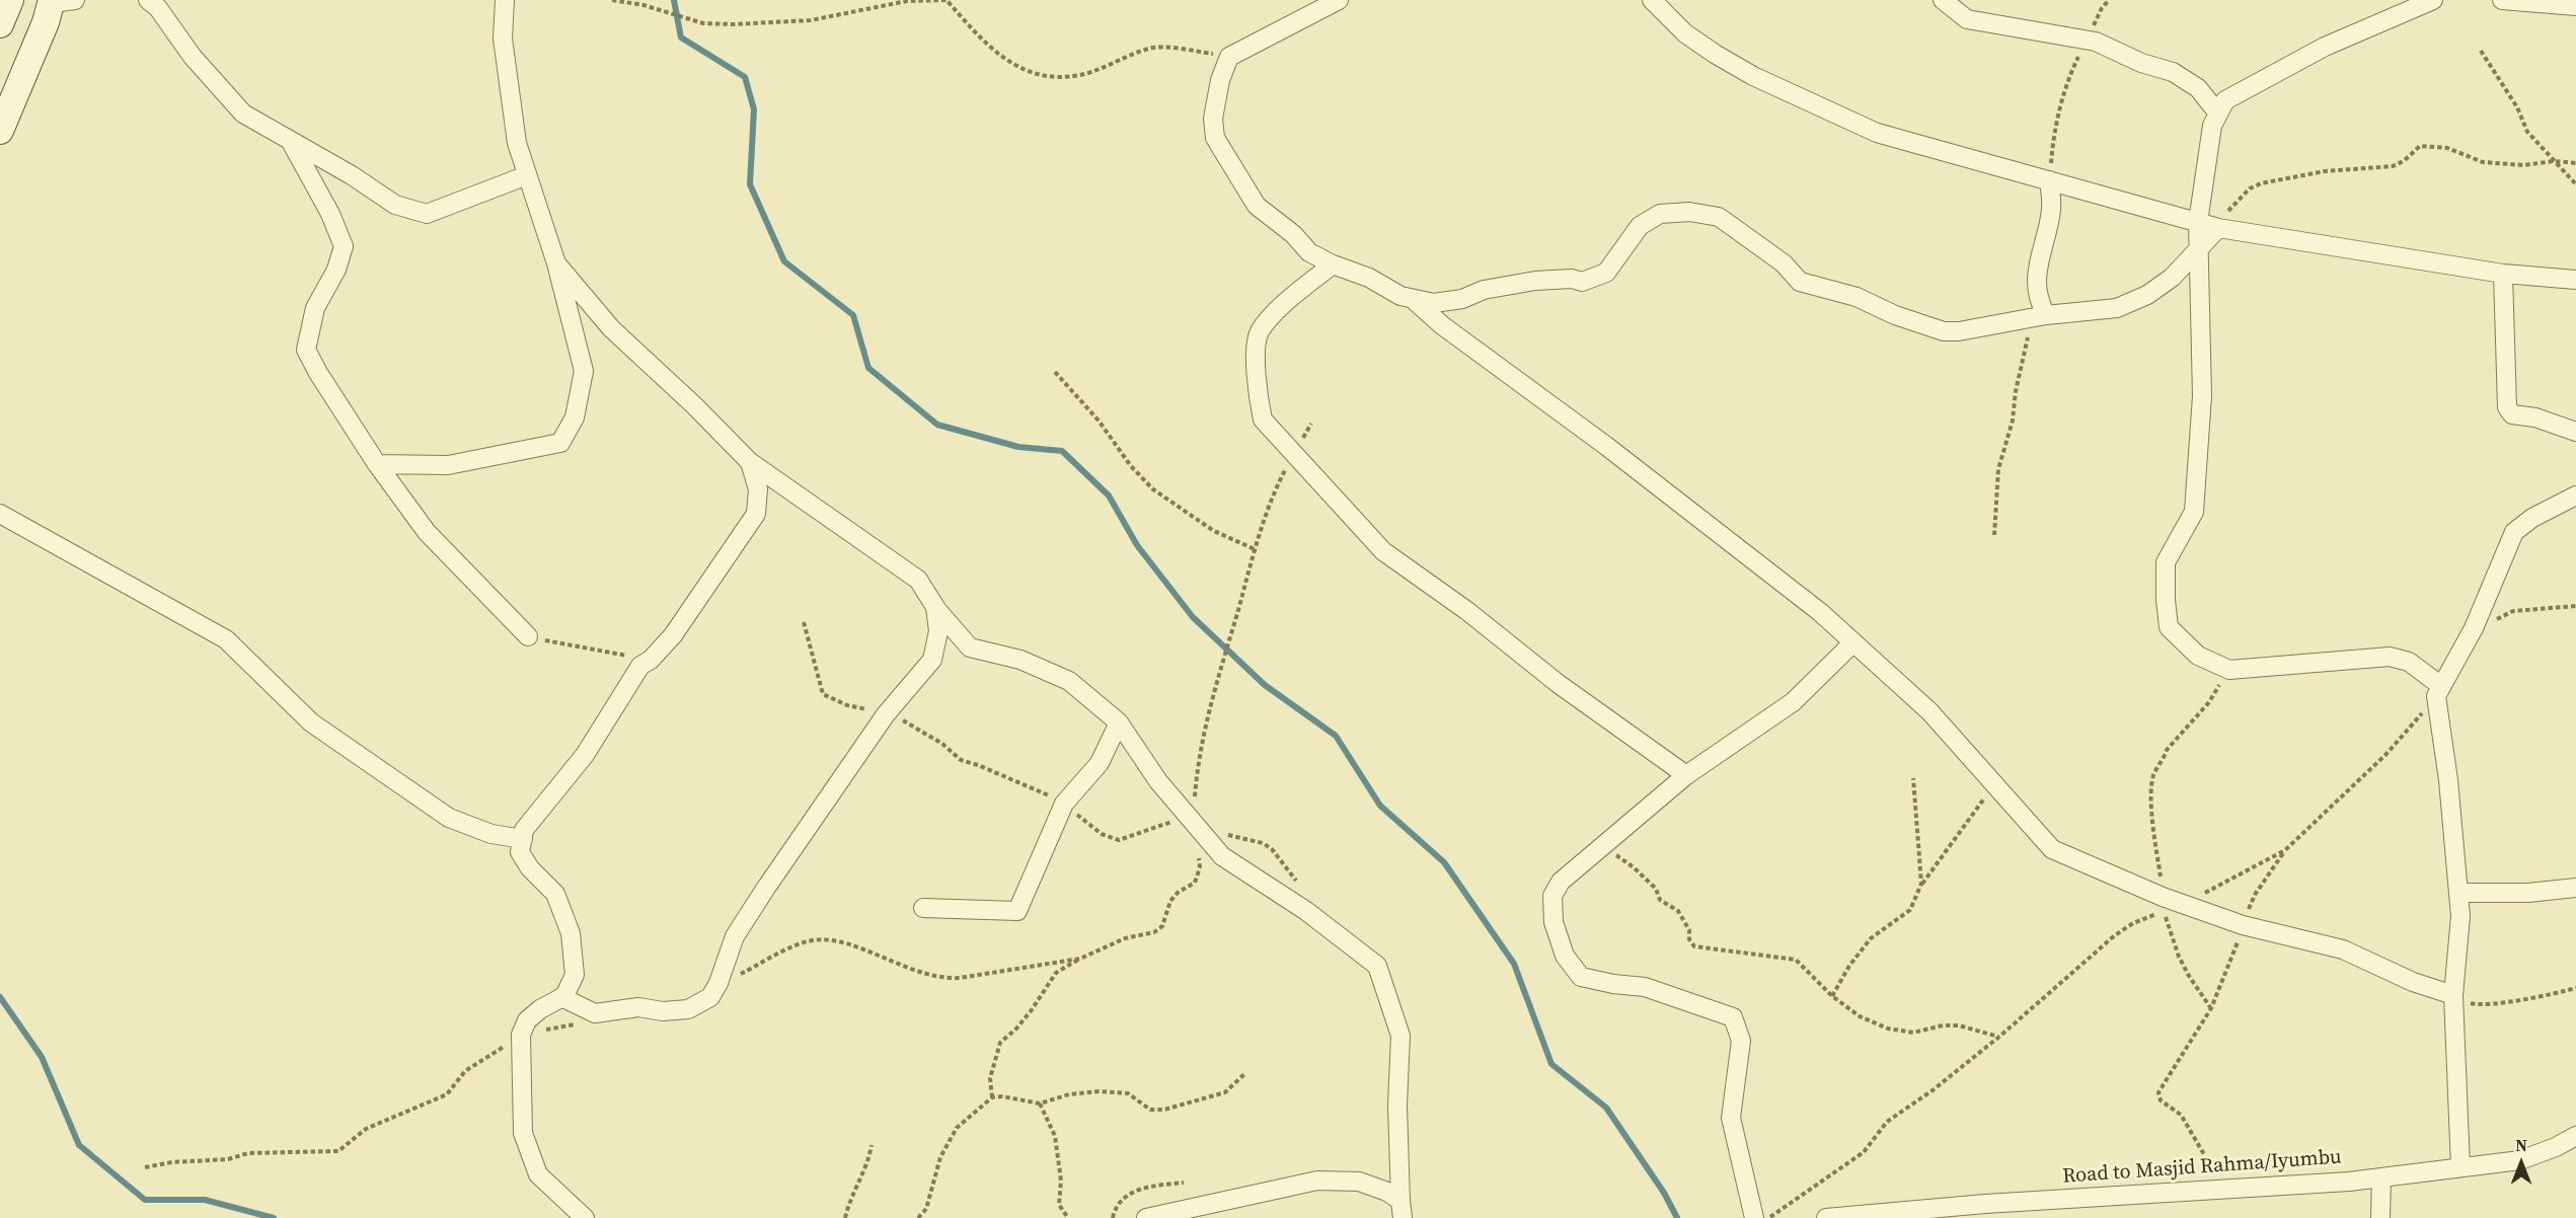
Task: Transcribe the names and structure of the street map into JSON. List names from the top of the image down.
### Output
{
  "streets": {
    "street": ["Road to Masjid Rahma/Iyumbu"]
  },
  "north": "top"
}
